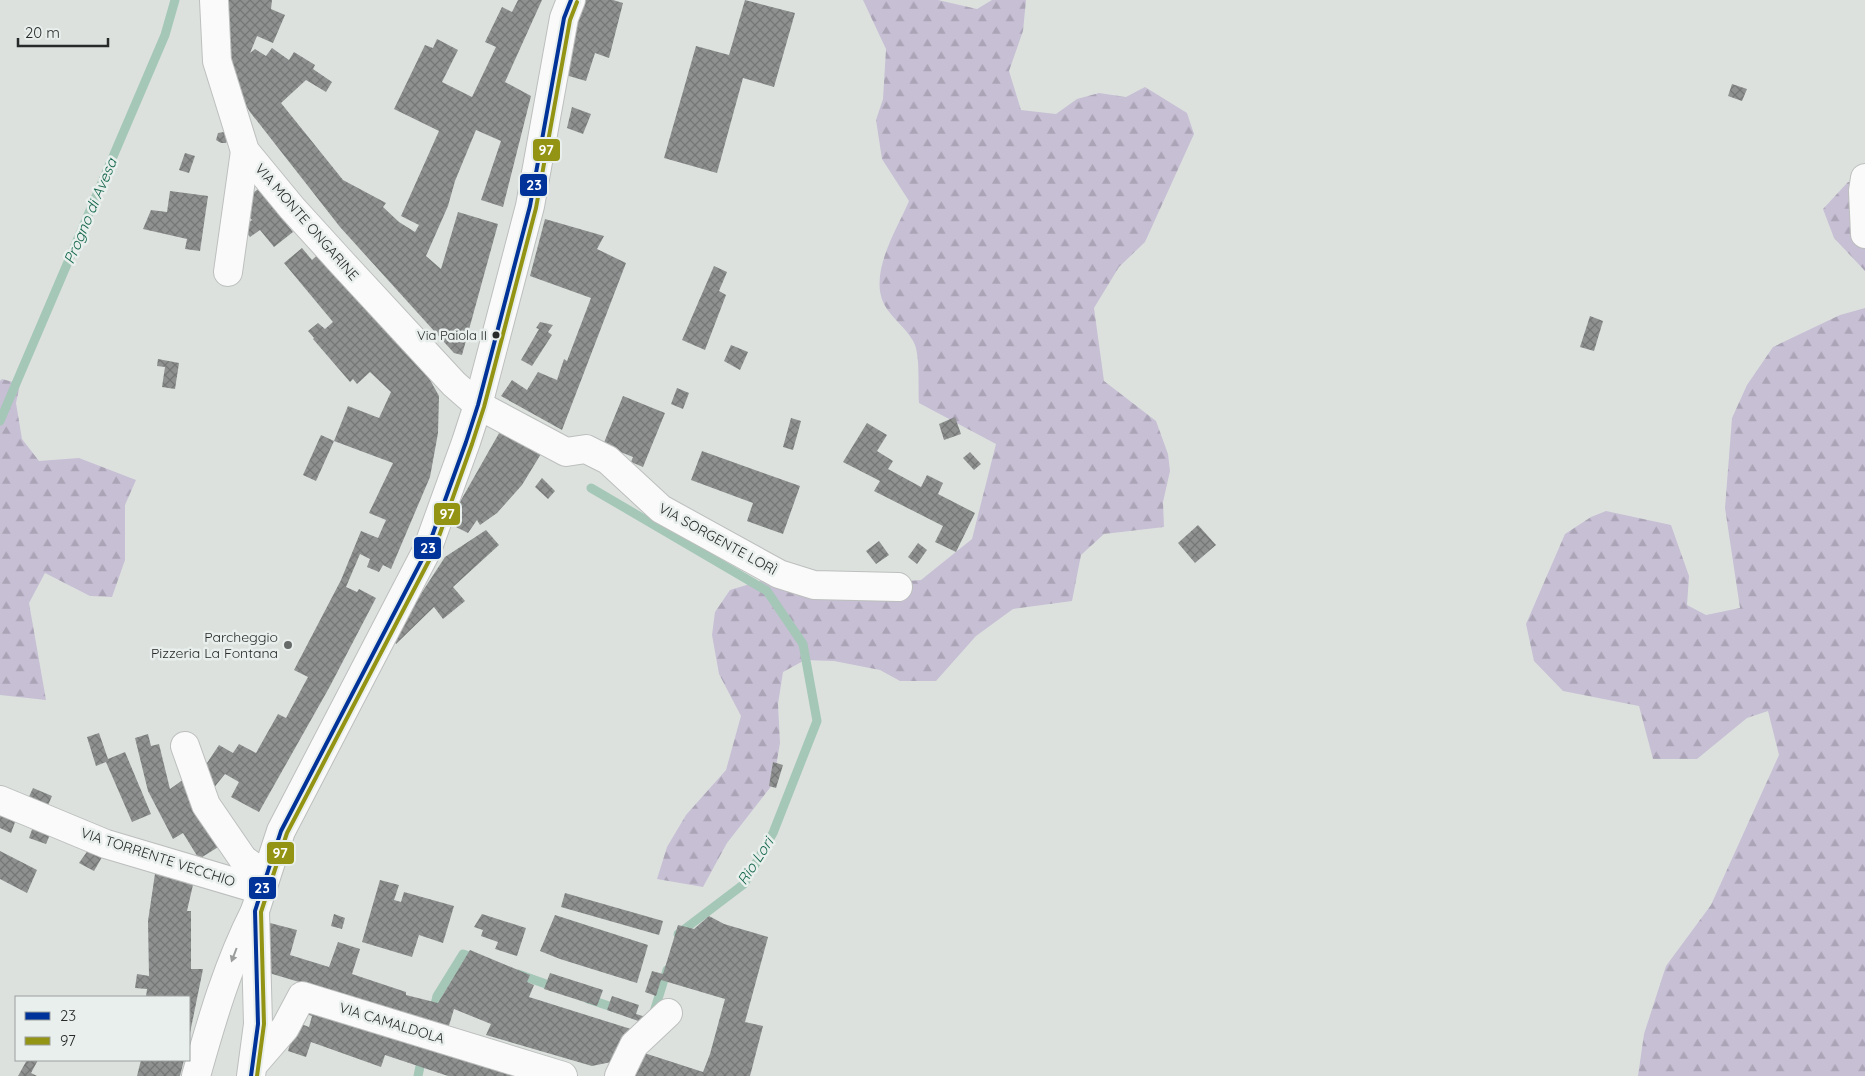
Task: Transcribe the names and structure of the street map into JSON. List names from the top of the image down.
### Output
{
  "streets": {
    "street": [
      "VIA MONTE ONGARINE",
      "VIA SORGENTE LORÌ",
      "VIA TORRENTE VECCHIO",
      "VIA CAMALDOLA"
    ]
  },
  "crossings": [
    ["VIA MONTE ONGARINE", "VIA SORGENTE LORÌ"]
  ],
  "water": ["Progno di Avesa", "Rio Lori"],
  "places": ["Via Paiola II", "Parcheggio Pizzeria La Fontana"],
  "lines": ["transit line 23", "transit line 97"],
  "legend": ["23", "97"],
  "scale_bar": "20 m"
}
